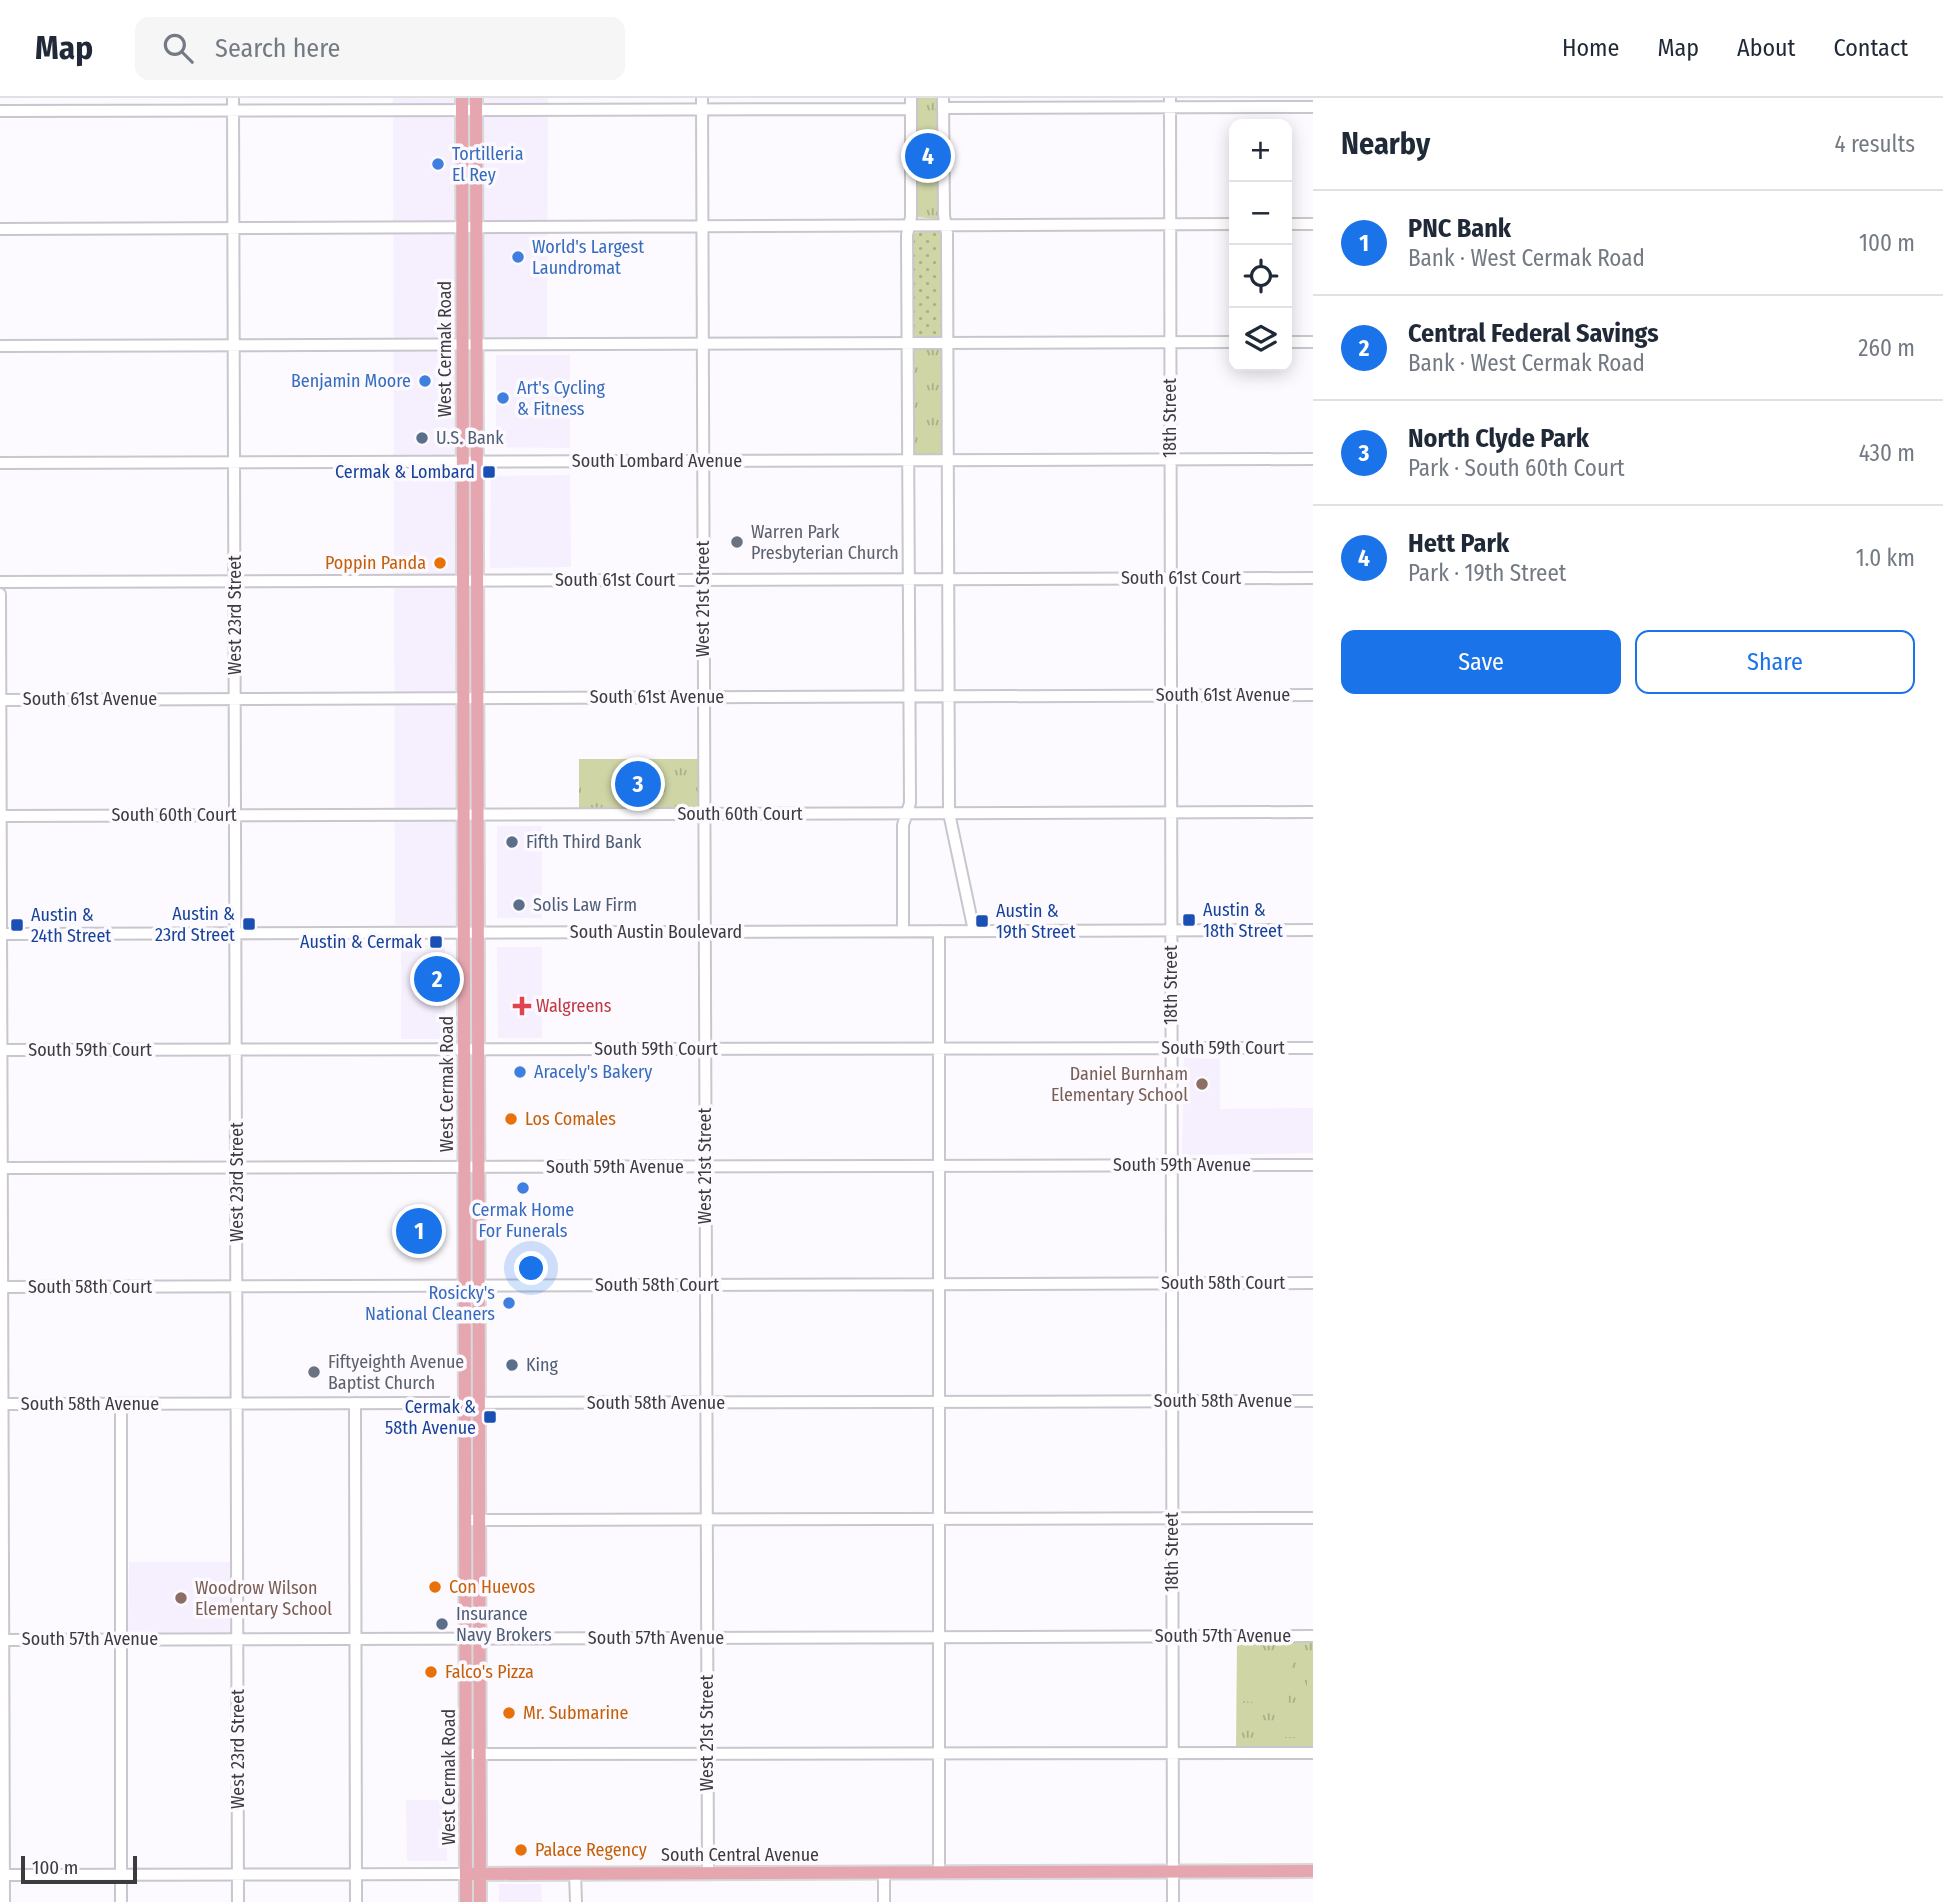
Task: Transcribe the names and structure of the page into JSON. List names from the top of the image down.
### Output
{
  "streets": {
    "main road": ["West Cermak Road", "South Central Avenue"],
    "street": [
      "18th Street",
      "South Lombard Avenue",
      "South 61st Court",
      "West 21st Street",
      "West 23rd Street",
      "South 61st Avenue",
      "South 60th Court",
      "South Austin Boulevard",
      "South 59th Court",
      "South 59th Avenue",
      "South 58th Court",
      "South 58th Avenue",
      "South 57th Avenue"
    ]
  },
  "crossings": [
    ["West Cermak Road", "South Lombard Avenue"],
    ["West Cermak Road", "South 61st Court"],
    ["West Cermak Road", "South 61st Avenue"],
    ["West Cermak Road", "South 60th Court"],
    ["West Cermak Road", "South Austin Boulevard"],
    ["West Cermak Road", "South 59th Court"],
    ["West Cermak Road", "South 59th Avenue"],
    ["West Cermak Road", "South 58th Court"],
    ["West Cermak Road", "South 58th Avenue"],
    ["West Cermak Road", "South 57th Avenue"],
    ["West Cermak Road", "South Central Avenue"],
    ["18th Street", "South Lombard Avenue"],
    ["18th Street", "South 61st Court"],
    ["18th Street", "South 61st Avenue"],
    ["18th Street", "South 60th Court"],
    ["18th Street", "South Austin Boulevard"],
    ["18th Street", "South 59th Court"],
    ["18th Street", "South 59th Avenue"],
    ["18th Street", "South 58th Court"],
    ["18th Street", "South 58th Avenue"],
    ["18th Street", "South 57th Avenue"],
    ["18th Street", "South Central Avenue"],
    ["South Lombard Avenue", "West 21st Street"],
    ["South Lombard Avenue", "West 23rd Street"],
    ["South 61st Court", "West 21st Street"],
    ["South 61st Court", "West 23rd Street"],
    ["West 21st Street", "South 61st Avenue"],
    ["West 21st Street", "South 60th Court"],
    ["West 21st Street", "South Austin Boulevard"],
    ["West 21st Street", "South 59th Court"],
    ["West 21st Street", "South 59th Avenue"],
    ["West 21st Street", "South 58th Court"],
    ["West 21st Street", "South 58th Avenue"],
    ["West 21st Street", "South 57th Avenue"],
    ["West 21st Street", "South Central Avenue"],
    ["West 23rd Street", "South 61st Avenue"],
    ["West 23rd Street", "South 60th Court"],
    ["West 23rd Street", "South Austin Boulevard"],
    ["West 23rd Street", "South 59th Court"],
    ["West 23rd Street", "South 59th Avenue"],
    ["West 23rd Street", "South 58th Court"],
    ["West 23rd Street", "South 58th Avenue"],
    ["West 23rd Street", "South 57th Avenue"],
    ["West 23rd Street", "South Central Avenue"]
  ],
  "places": {
    "other": [
      "Tortilleria El Rey",
      "World's Largest Laundromat",
      "Benjamin Moore",
      "Art's Cycling & Fitness",
      "U.S. Bank",
      "Warren Park Presbyterian Church",
      "Poppin Panda",
      "Fifth Third Bank",
      "Solis Law Firm",
      "Aracely's Bakery",
      "Daniel Burnham Elementary School",
      "Los Comales",
      "Cermak Home For Funerals",
      "Rosicky's National Cleaners",
      "King",
      "Fiftyeighth Avenue Baptist Church",
      "Con Huevos",
      "Woodrow Wilson Elementary School",
      "Insurance Navy Brokers",
      "Falco's Pizza",
      "Mr. Submarine",
      "Palace Regency"
    ],
    "transit": [
      "Cermak & Lombard",
      "Austin & 18th Street",
      "Austin & 19th Street",
      "Austin & 23rd Street",
      "Austin & 24th Street",
      "Austin & Cermak",
      "Cermak & 58th Avenue"
    ],
    "health": ["Walgreens"]
  },
  "scale_bar": "100 m",
  "page": {
    "header": "Map",
    "search": "Search here",
    "nav": [
      "Home",
      "Map",
      "About",
      "Contact"
    ],
    "heading": ["Nearby", "4 results"],
    "map_buttons": ["+", "−"],
    "pins": [
      "4",
      "3",
      "2",
      "1"
    ],
    "list": [
      {
        "mark": "1",
        "name": "PNC Bank",
        "note": "Bank · West Cermak Road",
        "value": "100 m"
      },
      {
        "mark": "2",
        "name": "Central Federal Savings",
        "note": "Bank · West Cermak Road",
        "value": "260 m"
      },
      {
        "mark": "3",
        "name": "North Clyde Park",
        "note": "Park · South 60th Court",
        "value": "430 m"
      },
      {
        "mark": "4",
        "name": "Hett Park",
        "note": "Park · 19th Street",
        "value": "1.0 km"
      }
    ],
    "buttons": ["Save", "Share"],
    "scale": "100 m"
  }
}
